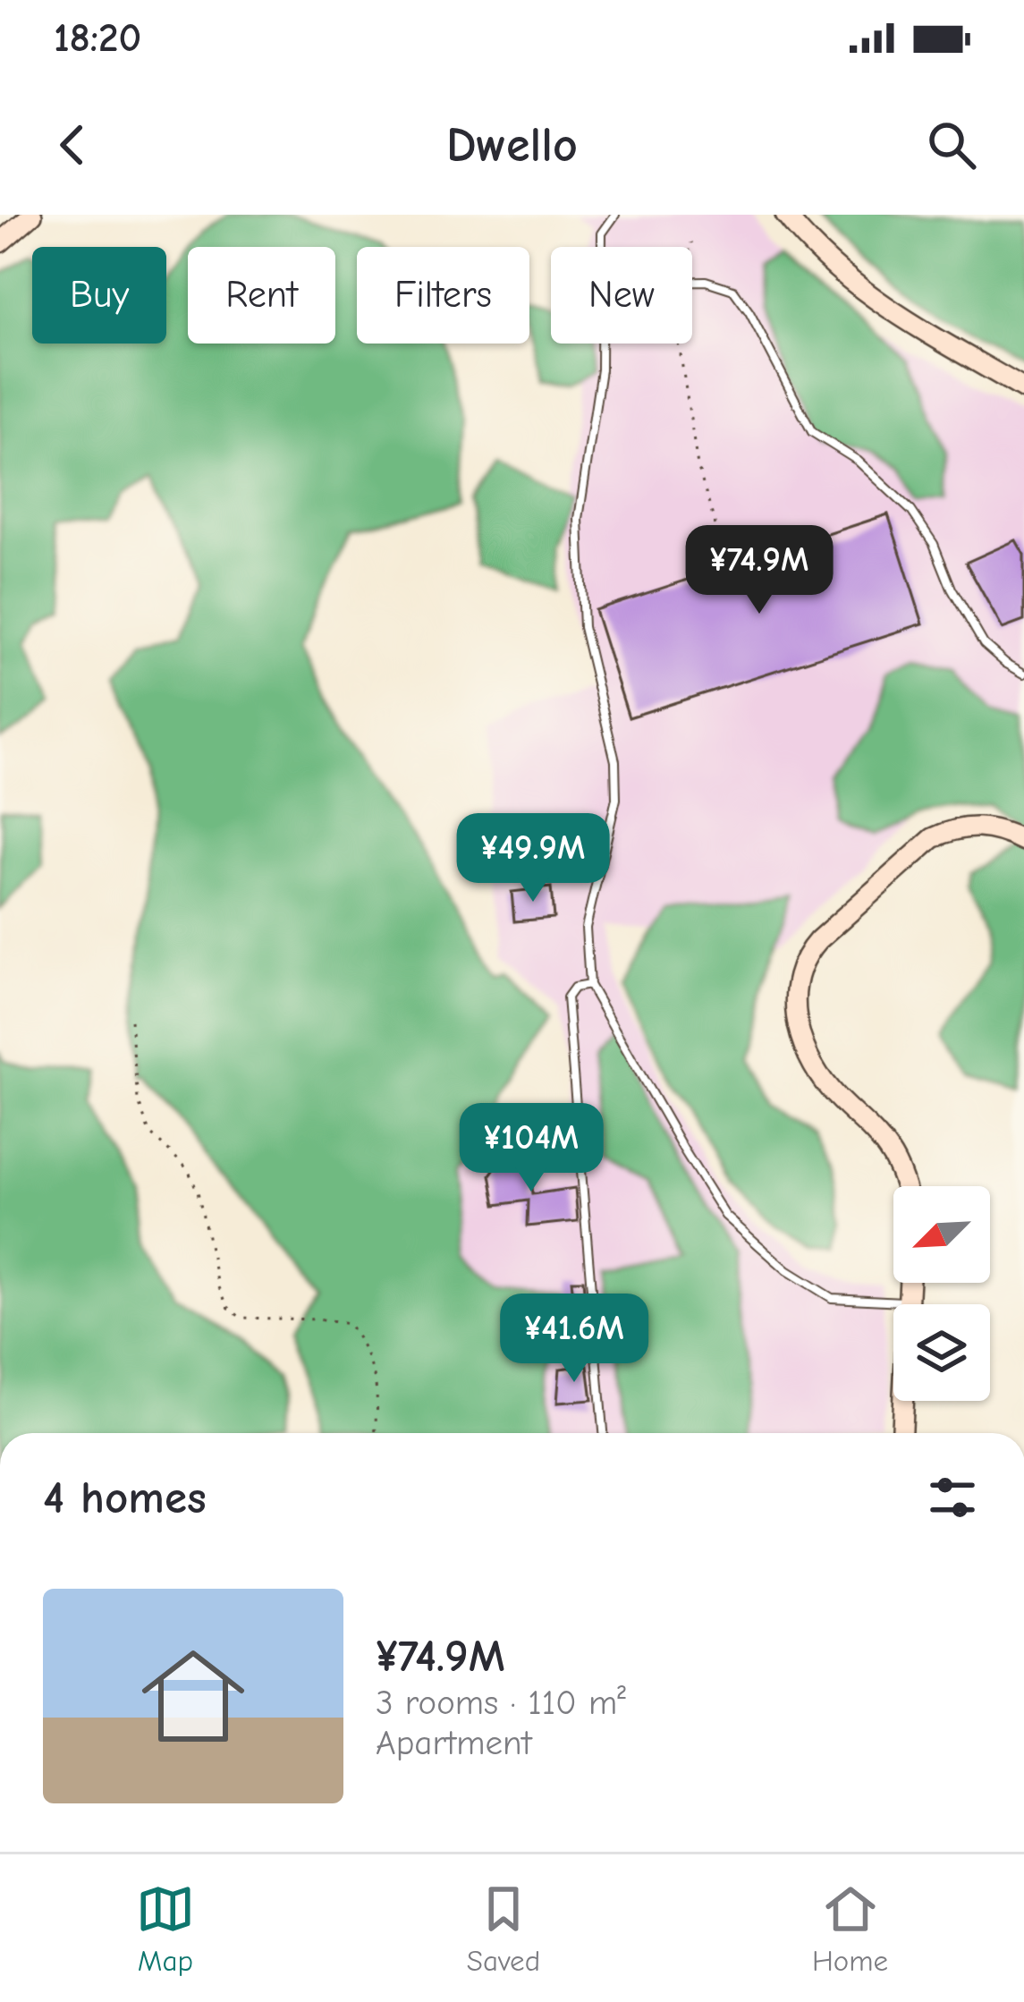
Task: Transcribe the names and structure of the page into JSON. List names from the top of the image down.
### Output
{
  "north": "bottom left",
  "page": {
    "status": "18:20",
    "header": "Dwello",
    "chip": [
      "Buy",
      "Rent",
      "Filters",
      "New"
    ],
    "price": [
      "¥74.9M",
      "¥49.9M",
      "¥104M",
      "¥41.6M"
    ],
    "heading": "4 homes",
    "list": [
      {
        "name": "¥74.9M",
        "note": "3 rooms · 110 m² · Apartment"
      }
    ],
    "tabs": ["Map", "Saved", "Home"]
  }
}
